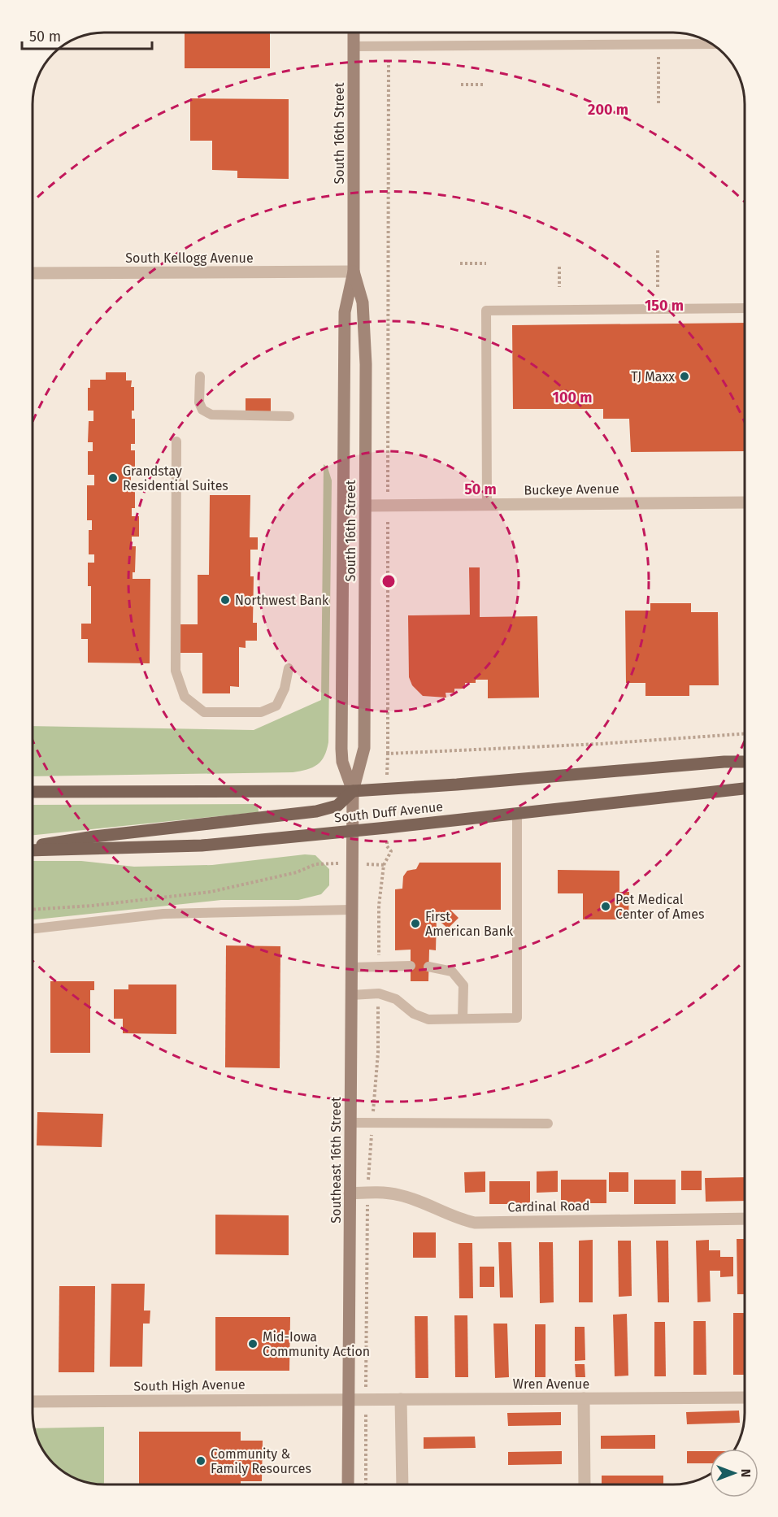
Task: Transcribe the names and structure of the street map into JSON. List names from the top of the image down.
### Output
{
  "streets": {
    "main road": ["South 16th Street", "South Duff Avenue", "Southeast 16th Street"],
    "street": [
      "South Kellogg Avenue",
      "Buckeye Avenue",
      "Cardinal Road",
      "Wren Avenue",
      "South High Avenue"
    ]
  },
  "crossings": [
    ["South 16th Street", "South Kellogg Avenue"],
    ["South 16th Street", "Buckeye Avenue"],
    ["South 16th Street", "South Duff Avenue"],
    ["South 16th Street", "Southeast 16th Street"],
    ["South Duff Avenue", "Southeast 16th Street"],
    ["Southeast 16th Street", "Cardinal Road"],
    ["Southeast 16th Street", "Wren Avenue"],
    ["Southeast 16th Street", "South High Avenue"],
    ["Wren Avenue", "South High Avenue"]
  ],
  "places": [
    "TJ Maxx",
    "Grandstay Residential Suites",
    "Northwest Bank",
    "Pet Medical Center of Ames",
    "First American Bank",
    "Mid-Iowa Community Action",
    "Community & Family Resources"
  ],
  "scale_bar": "50 m",
  "north": "right",
  "rings": [
    "200 m",
    "150 m",
    "100 m",
    "50 m"
  ]
}
